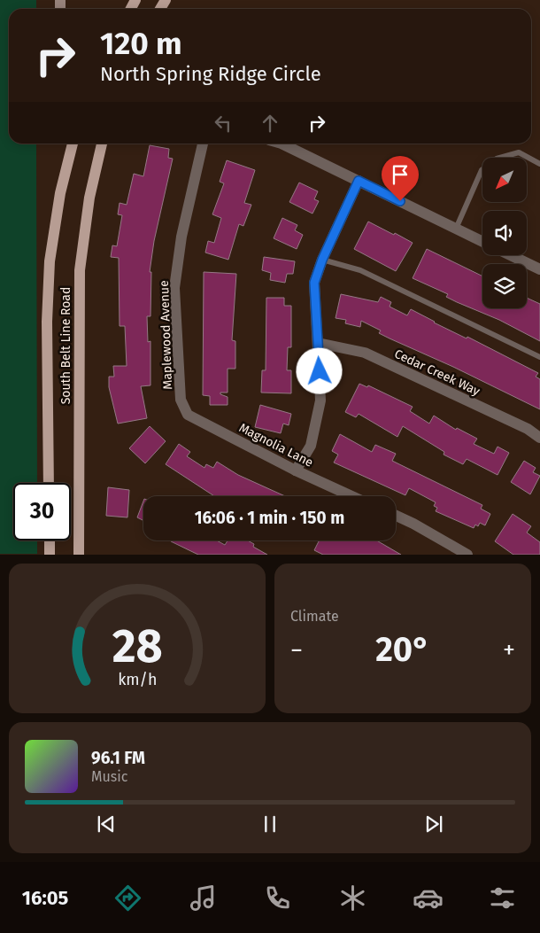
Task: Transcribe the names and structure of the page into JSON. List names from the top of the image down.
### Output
{
  "streets": {
    "main road": ["South Belt Line Road"],
    "street": ["Maplewood Avenue", "Cedar Creek Way", "Magnolia Lane"]
  },
  "crossings": [
    ["Maplewood Avenue", "Magnolia Lane"]
  ],
  "north": "bottom left",
  "page": {
    "turn": ["120 m", "North Spring Ridge Circle"],
    "limit": "30",
    "trip": "16:06 · 1 min · 150 m",
    "tile": "Climate",
    "heat": ["−", "20°", "+"],
    "song": ["96.1 FM", "Music"],
    "tabs": "16:05",
    "gauge": ["28", "km/h"]
  }
}
